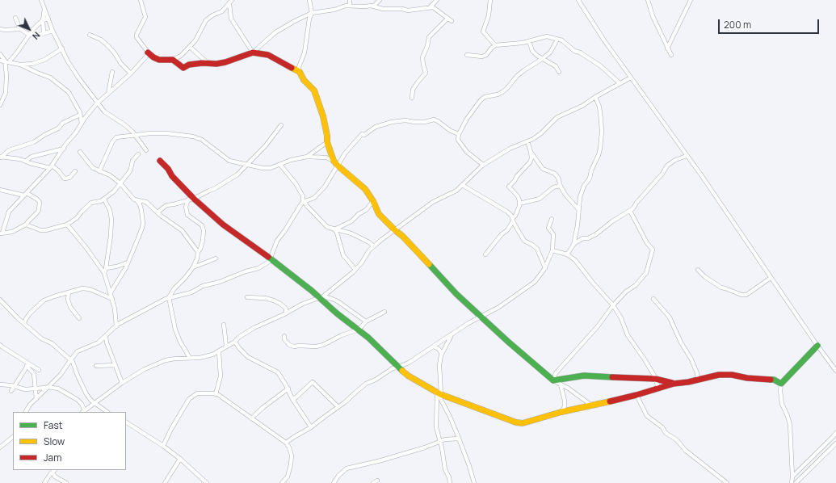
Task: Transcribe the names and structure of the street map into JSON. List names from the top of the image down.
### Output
{
  "legend": ["Fast", "Slow", "Jam"],
  "scale_bar": "200 m",
  "north": "bottom right"
}
